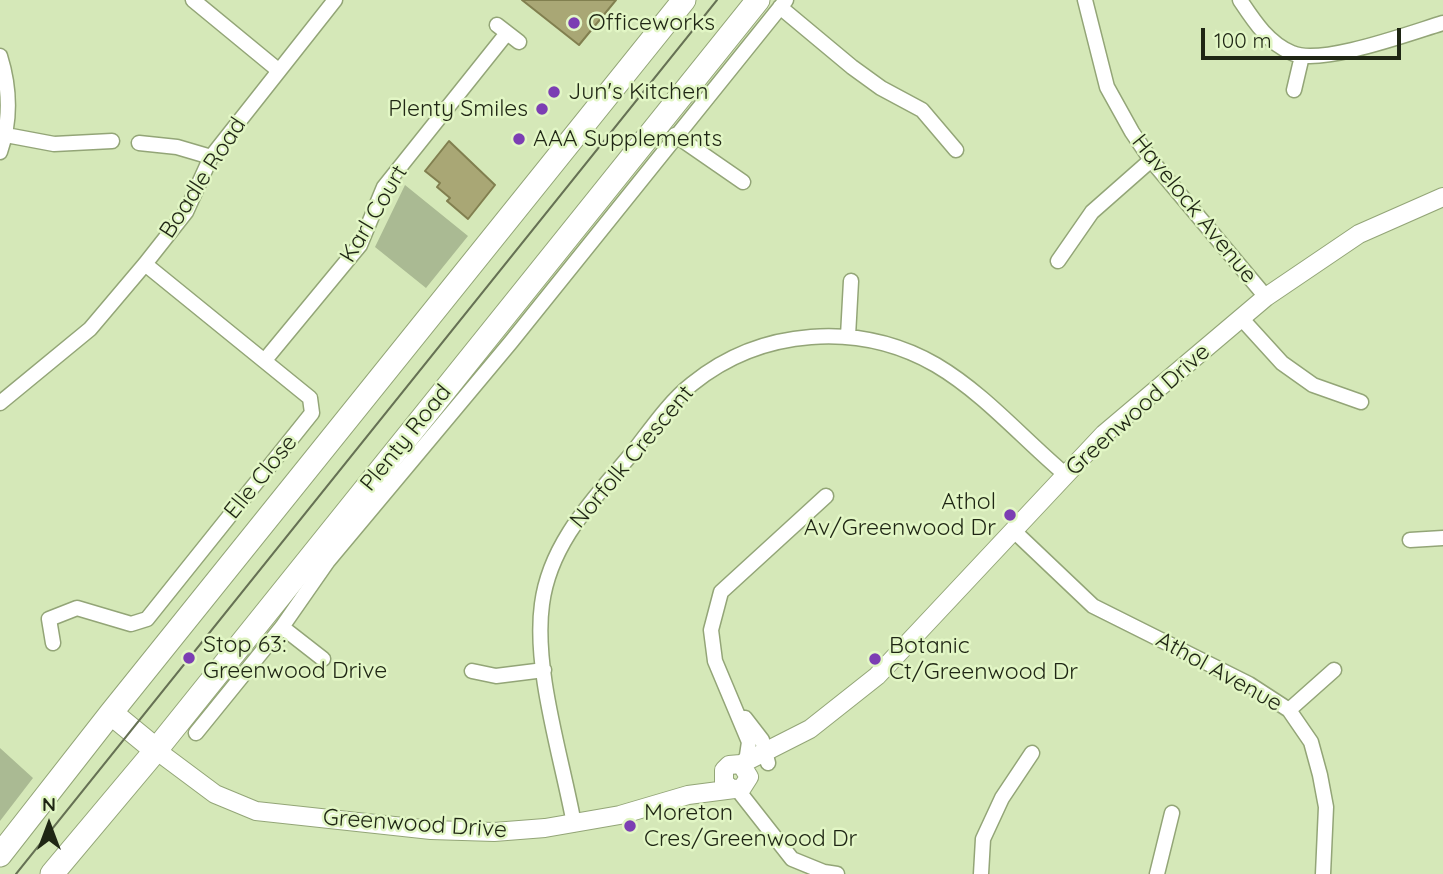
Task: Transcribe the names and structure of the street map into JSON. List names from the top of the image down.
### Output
{
  "streets": {
    "highway": ["Plenty Road"],
    "street": [
      "Boadle Road",
      "Havelock Avenue",
      "Karl Court",
      "Greenwood Drive",
      "Norfolk Crescent",
      "Elle Close",
      "Athol Avenue"
    ]
  },
  "crossings": [
    ["Boadle Road", "Elle Close"],
    ["Havelock Avenue", "Greenwood Drive"],
    ["Karl Court", "Elle Close"],
    ["Greenwood Drive", "Plenty Road"],
    ["Greenwood Drive", "Norfolk Crescent"],
    ["Greenwood Drive", "Athol Avenue"]
  ],
  "places": [
    "Officeworks",
    "Jun's Kitchen",
    "Plenty Smiles",
    "AAA Supplements",
    "Athol Av/Greenwood Dr",
    "Stop 63: Greenwood Drive",
    "Botanic Ct/Greenwood Dr",
    "Moreton Cres/Greenwood Dr"
  ],
  "scale_bar": "100 m",
  "north": "top"
}
